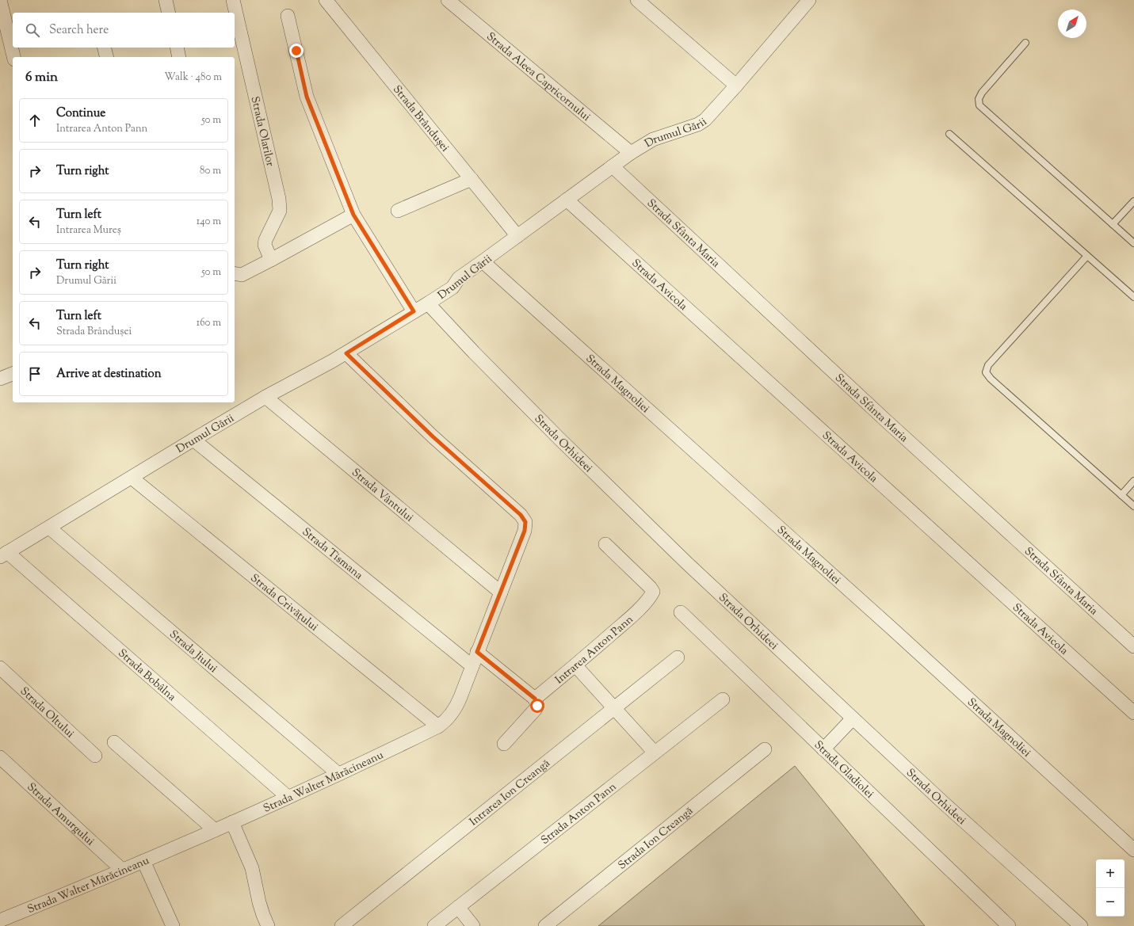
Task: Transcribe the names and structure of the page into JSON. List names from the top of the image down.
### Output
{
  "streets": {
    "street": [
      "Strada Aleea Capricornului",
      "Strada Brândușei",
      "Strada Olarilor",
      "Drumul Gării",
      "Strada Sfânta Maria",
      "Strada Avicola",
      "Strada Magnoliei",
      "Strada Orhideei",
      "Strada Vântului",
      "Strada Tismana",
      "Strada Crivățului",
      "Intrarea Anton Pann",
      "Strada Jiului",
      "Strada Bobâlna",
      "Strada Oltului",
      "Strada Gladiolei",
      "Strada Walter Mărăcineanu",
      "Intrarea Ion Creangă",
      "Strada Anton Pann",
      "Strada Amurgului",
      "Strada Ion Creangă"
    ]
  },
  "crossings": [
    ["Strada Aleea Capricornului", "Drumul Gării"],
    ["Strada Brândușei", "Drumul Gării"],
    ["Drumul Gării", "Strada Sfânta Maria"],
    ["Drumul Gării", "Strada Avicola"],
    ["Drumul Gării", "Strada Magnoliei"],
    ["Drumul Gării", "Strada Orhideei"],
    ["Drumul Gării", "Strada Vântului"],
    ["Drumul Gării", "Strada Tismana"],
    ["Drumul Gării", "Strada Crivățului"],
    ["Drumul Gării", "Strada Jiului"],
    ["Drumul Gării", "Strada Bobâlna"],
    ["Drumul Gării", "Strada Walter Mărăcineanu"],
    ["Strada Vântului", "Strada Walter Mărăcineanu"],
    ["Strada Tismana", "Strada Walter Mărăcineanu"],
    ["Strada Crivățului", "Strada Walter Mărăcineanu"],
    ["Strada Jiului", "Strada Walter Mărăcineanu"],
    ["Strada Bobâlna", "Strada Walter Mărăcineanu"],
    ["Strada Walter Mărăcineanu", "Strada Amurgului"]
  ],
  "north": "top right",
  "page": {
    "search": "Search here",
    "heading": ["6 min", "Walk · 480 m"],
    "list": [
      ["Continue", "Intrarea Anton Pann", "50 m"],
      ["Turn right", "80 m"],
      ["Turn left", "Intrarea Mureș", "140 m"],
      ["Turn right", "Drumul Gării", "50 m"],
      ["Turn left", "Strada Brândușei", "160 m"],
      "Arrive at destination"
    ],
    "map_buttons": ["+", "−"]
  }
}
